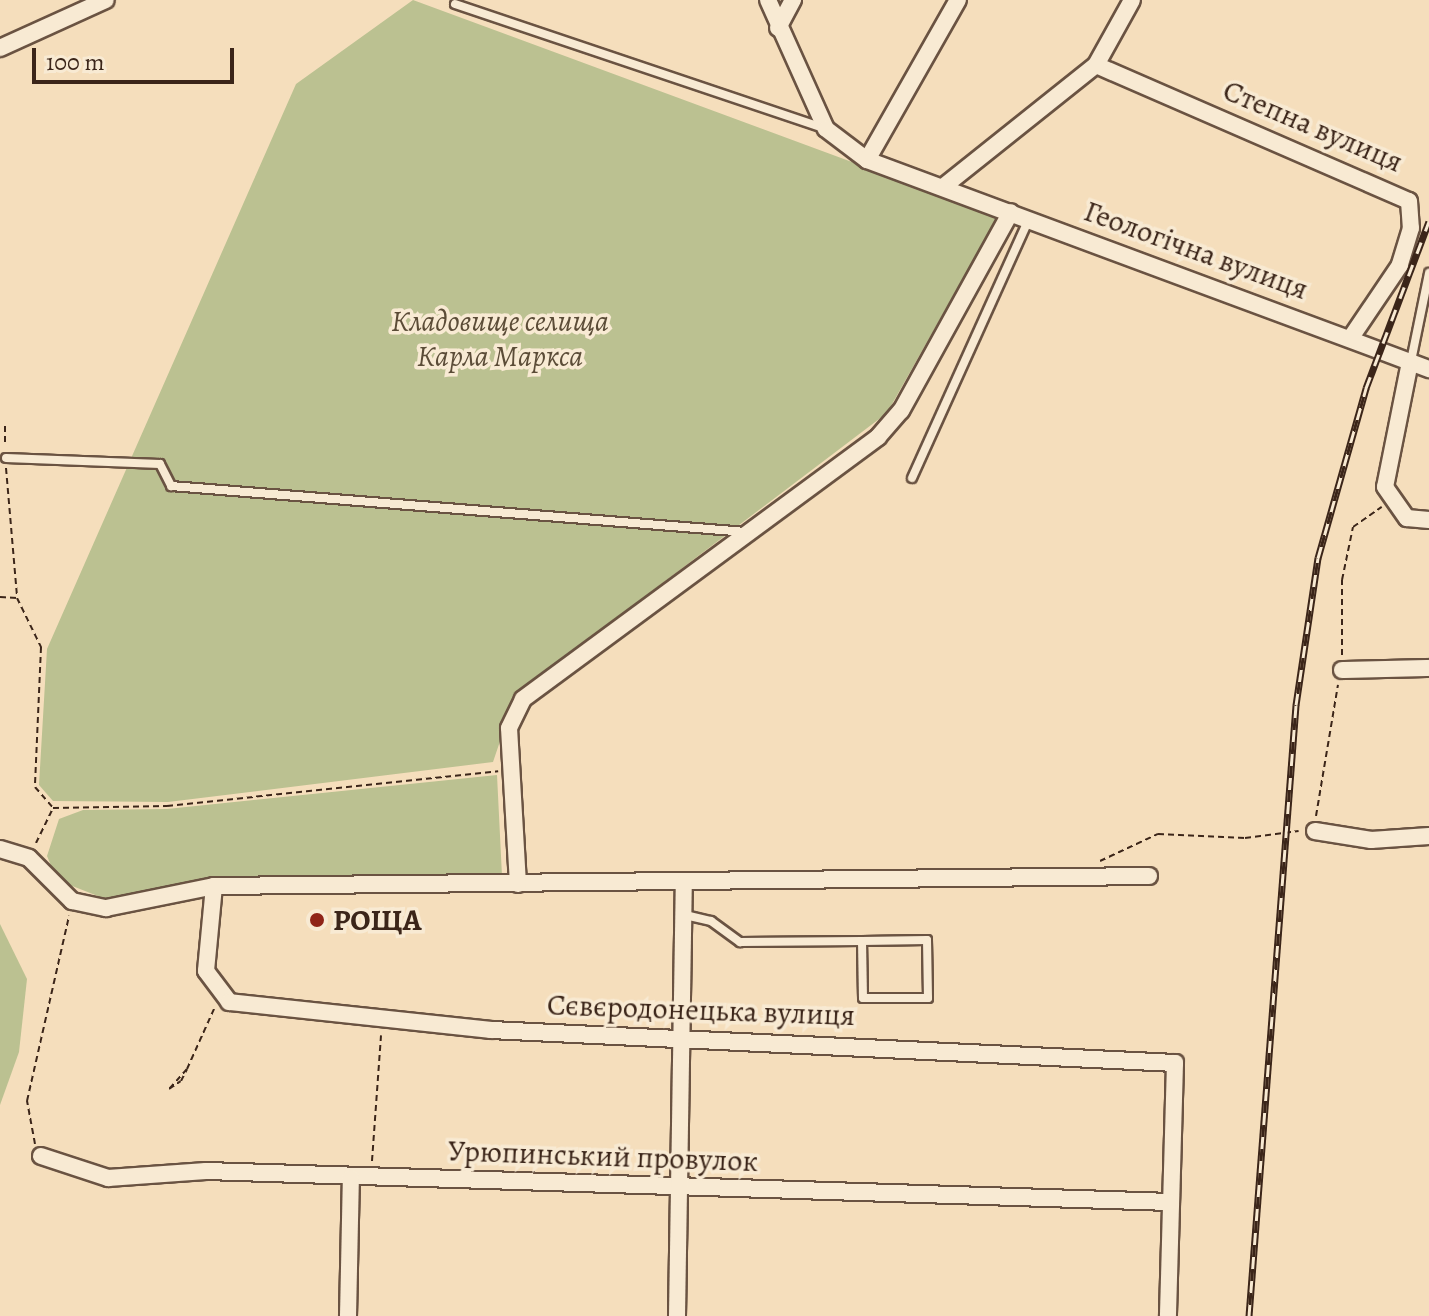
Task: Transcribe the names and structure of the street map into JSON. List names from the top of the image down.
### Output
{
  "streets": {
    "street": [
      "Степна вулиця",
      "Геологічна вулиця",
      "Сєвєродонецька вулиця",
      "Урюпинський провулок"
    ]
  },
  "crossings": [
    ["Степна вулиця", "Геологічна вулиця"],
    ["Сєвєродонецька вулиця", "Урюпинський провулок"]
  ],
  "parks": ["Кладовище селища Карла Маркса"],
  "places": ["РОЩА"],
  "scale_bar": "100 m"
}
